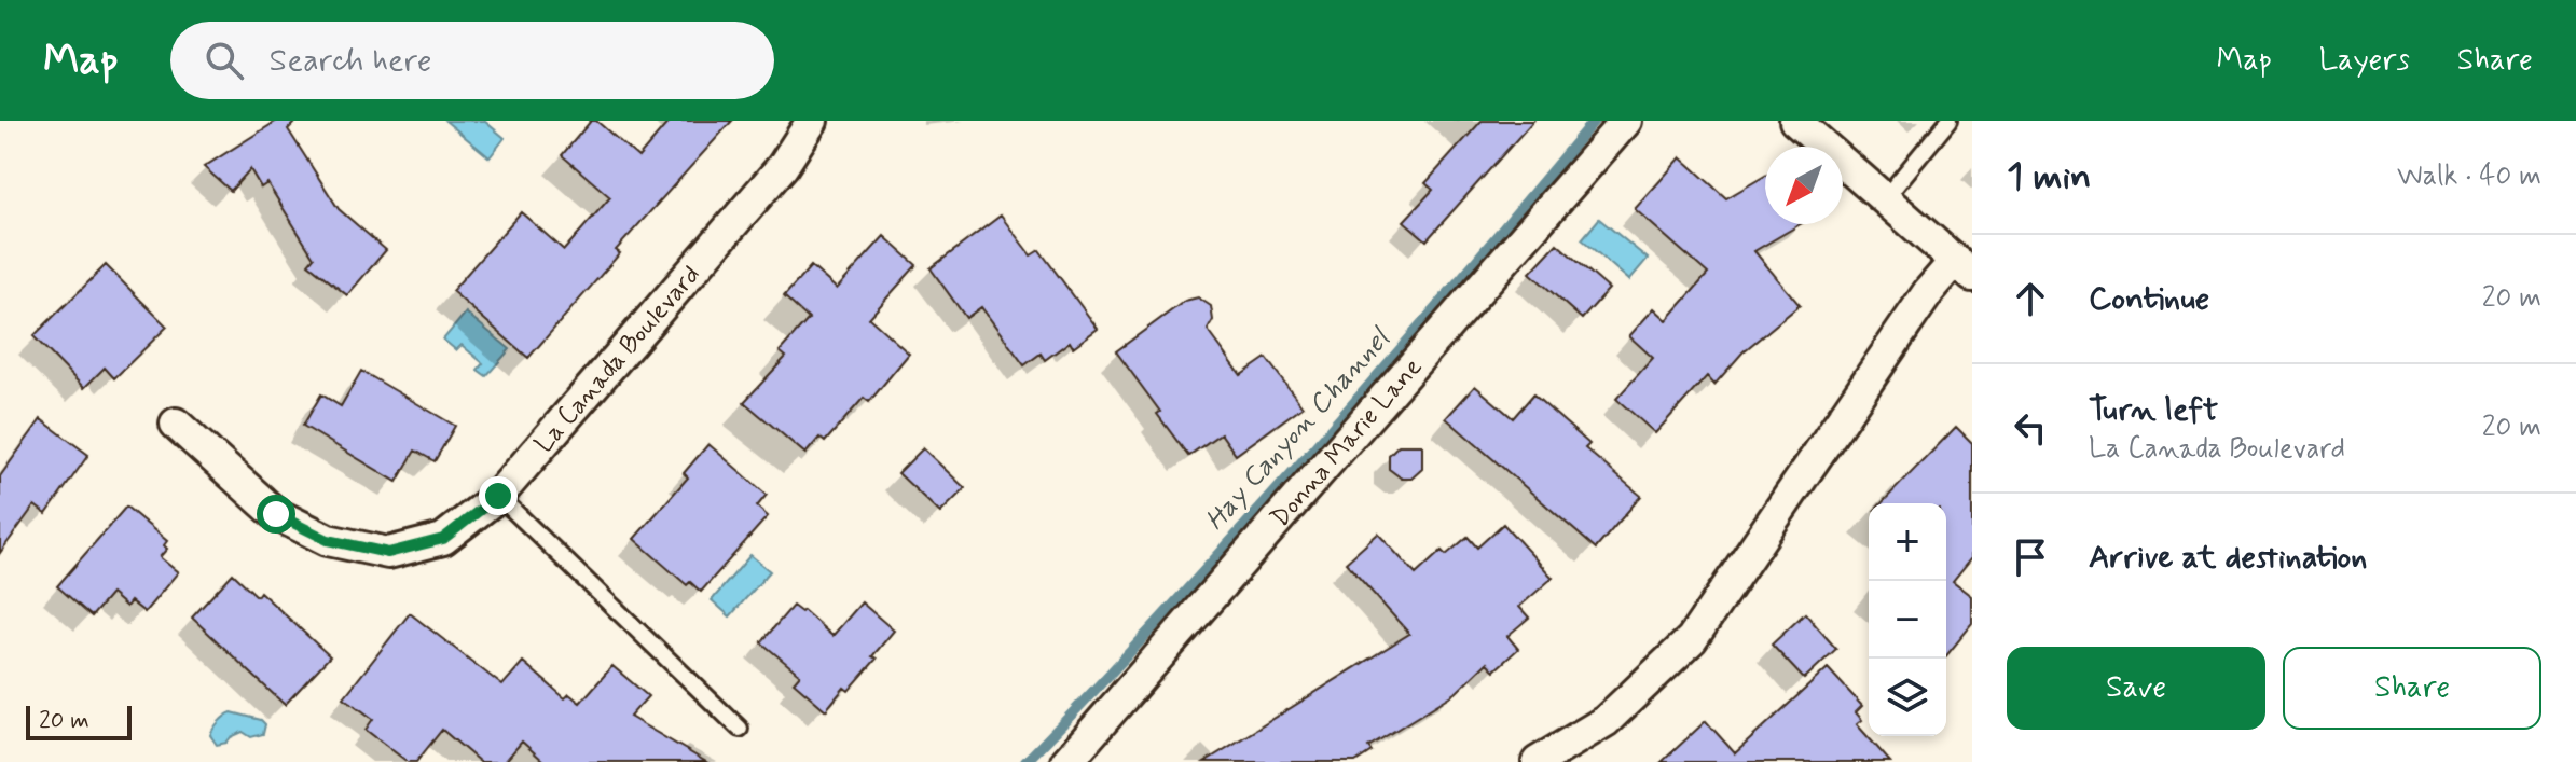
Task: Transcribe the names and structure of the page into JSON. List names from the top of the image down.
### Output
{
  "streets": {
    "street": ["La Canada Boulevard", "Donna Marie Lane"]
  },
  "water": ["Hay Canyon Channel"],
  "scale_bar": "20 m",
  "north": "bottom left",
  "page": {
    "header": "Map",
    "search": "Search here",
    "nav": ["Map", "Layers", "Share"],
    "heading": ["1 min", "Walk · 40 m"],
    "list": [
      ["Continue", "20 m"],
      ["Turn left", "La Canada Boulevard", "20 m"],
      "Arrive at destination"
    ],
    "map_buttons": ["+", "−"],
    "buttons": ["Save", "Share"],
    "scale": "20 m"
  }
}
